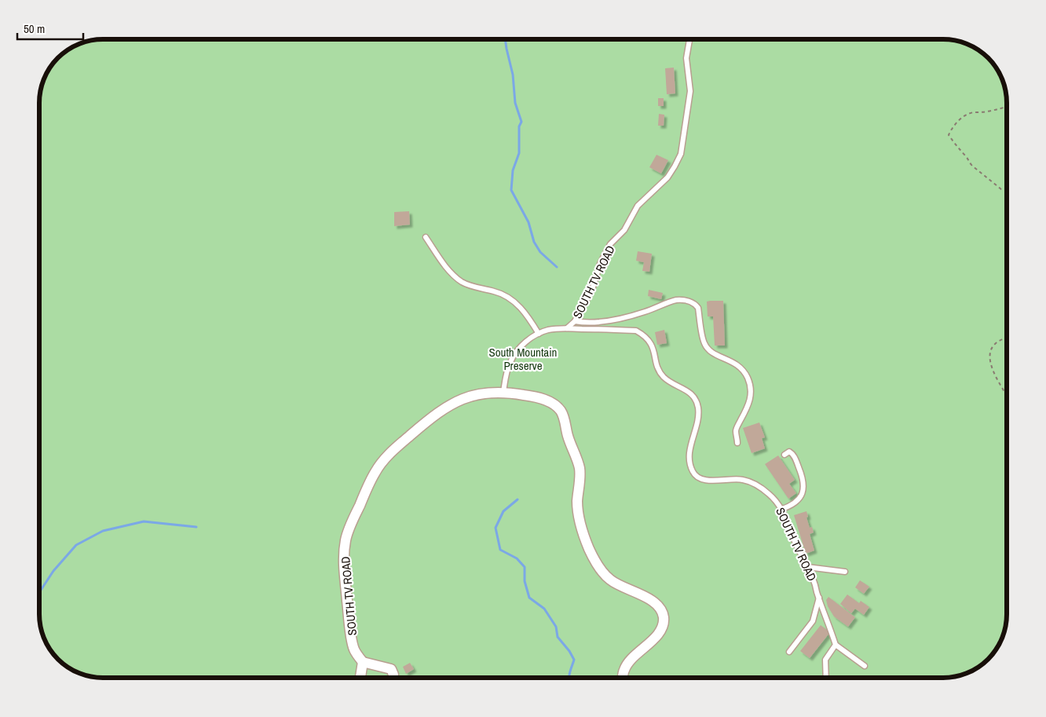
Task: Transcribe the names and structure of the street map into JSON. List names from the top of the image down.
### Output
{
  "streets": {
    "street": ["SOUTH TV ROAD"]
  },
  "parks": ["South Mountain Preserve"],
  "scale_bar": "50 m"
}
